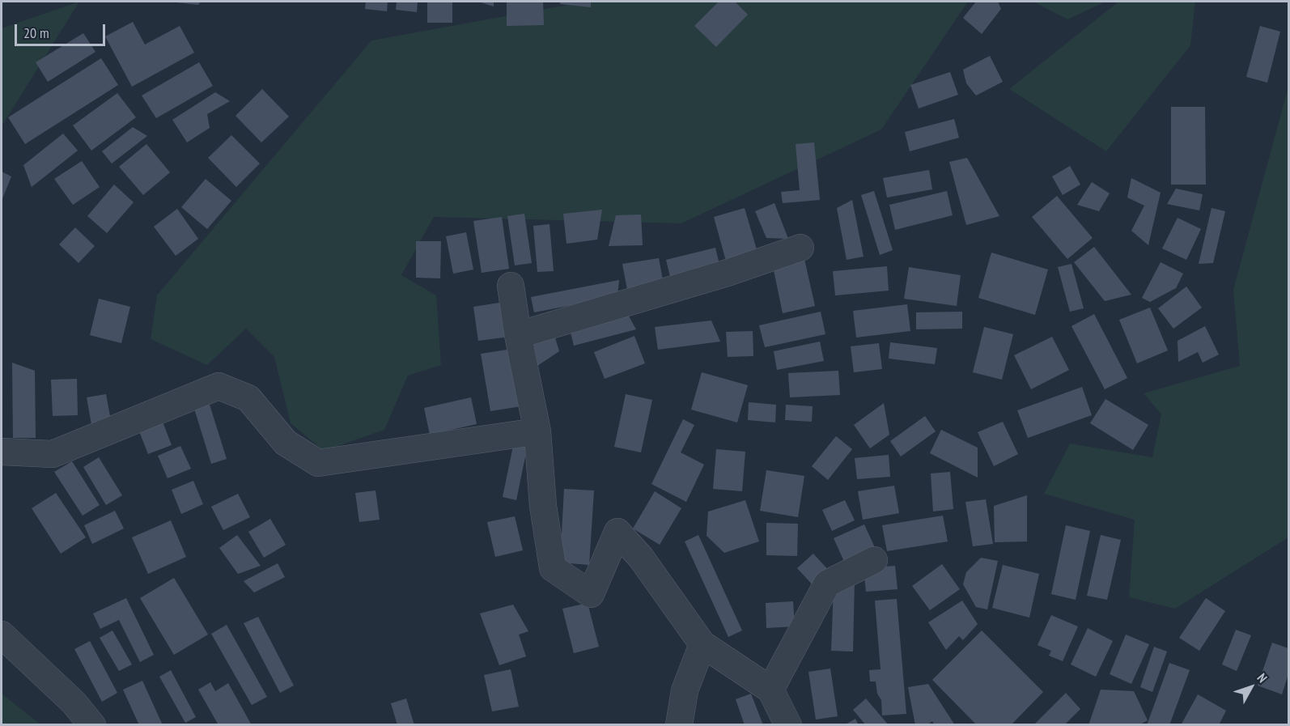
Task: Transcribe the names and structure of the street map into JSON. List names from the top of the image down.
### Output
{
  "scale_bar": "20 m",
  "north": "top right"
}
